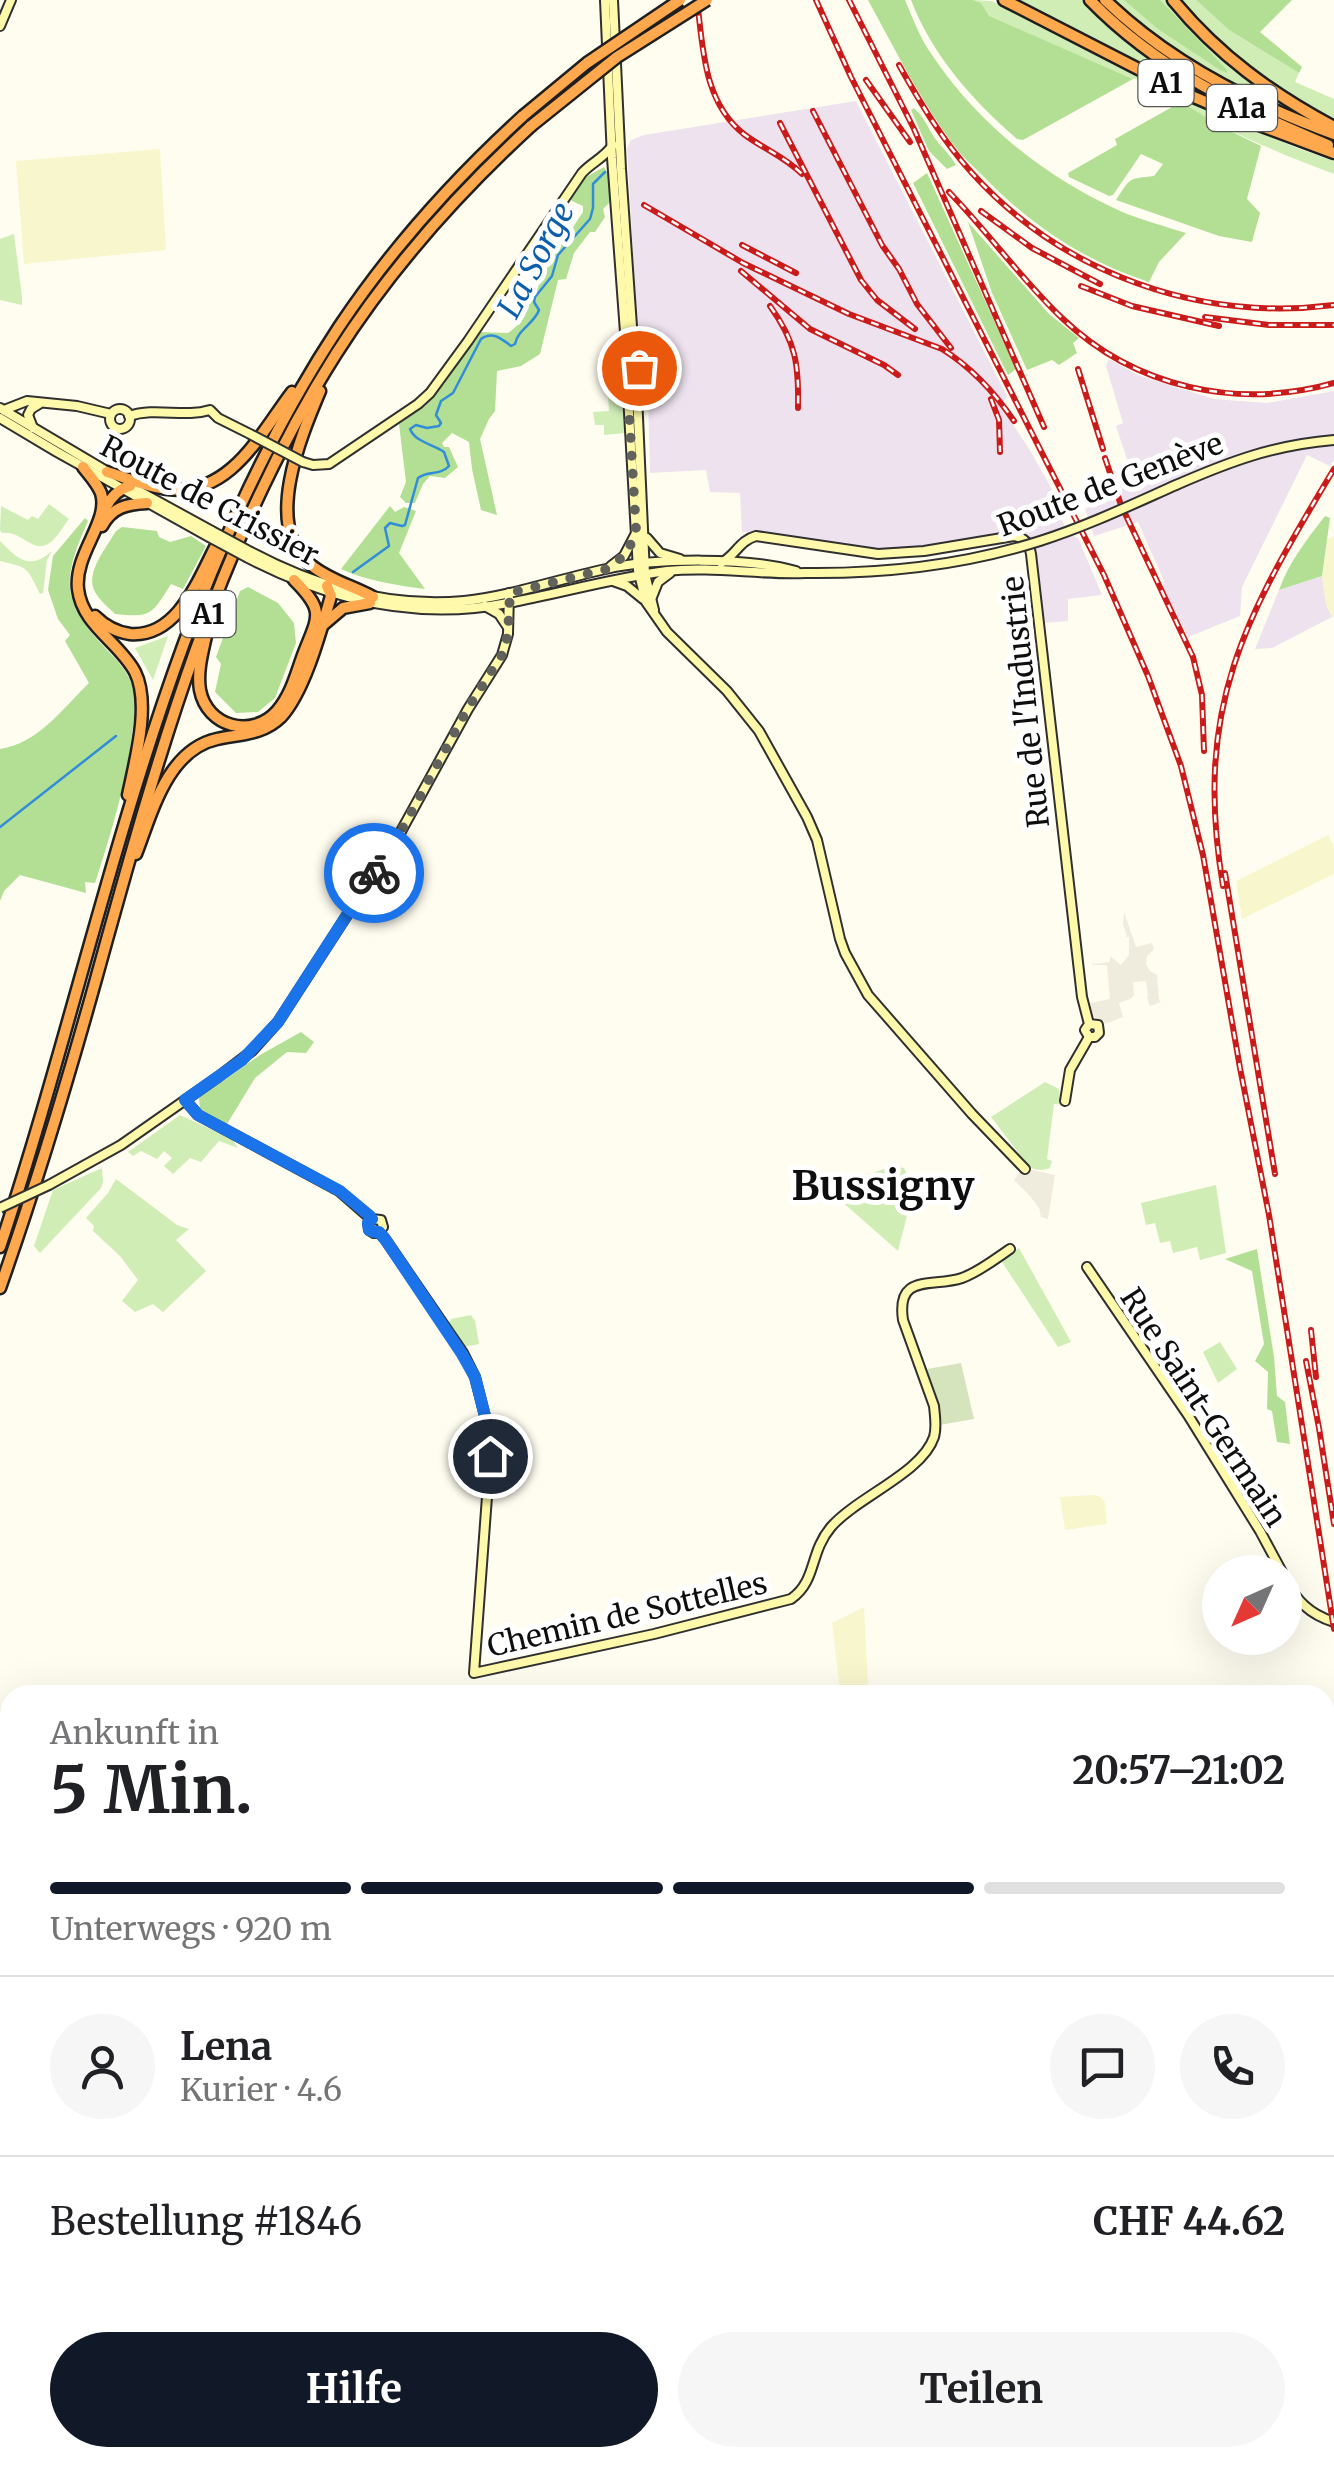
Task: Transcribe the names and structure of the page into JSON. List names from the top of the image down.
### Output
{
  "streets": {
    "highway": ["A1", "A1a"],
    "street": [
      "Route de Genève",
      "Route de Crissier",
      "Rue de l'Industrie",
      "Rue Saint-Germain",
      "Chemin de Sottelles"
    ]
  },
  "crossings": [
    ["A1", "A1a"],
    ["Route de Genève", "Route de Crissier"]
  ],
  "districts": ["Bussigny"],
  "water": ["La Sorge"],
  "north": "bottom left",
  "page": {
    "heading": ["5 Min.", "Ankunft in", "20:57–21:02"],
    "panel": [
      "Lena",
      "Kurier · 4.6",
      "Bestellung #1846",
      "CHF 44.62"
    ],
    "bar": "Unterwegs · 920 m",
    "buttons": ["Hilfe", "Teilen"]
  }
}
